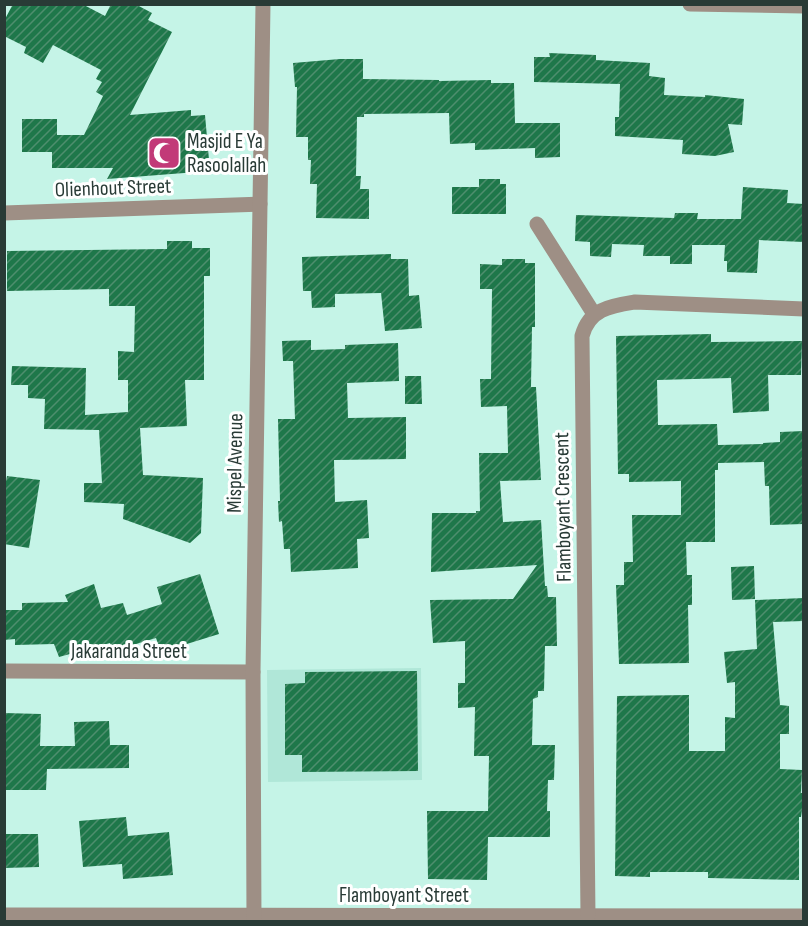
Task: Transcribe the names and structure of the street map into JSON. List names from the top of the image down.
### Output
{
  "streets": {
    "street": [
      "Olienhout Street",
      "Mispel Avenue",
      "Flamboyant Crescent",
      "Jakaranda Street",
      "Flamboyant Street"
    ]
  },
  "crossings": [
    ["Olienhout Street", "Mispel Avenue"],
    ["Mispel Avenue", "Jakaranda Street"],
    ["Mispel Avenue", "Flamboyant Street"],
    ["Flamboyant Crescent", "Flamboyant Street"]
  ],
  "places": {
    "mosque": ["Masjid E Ya Rasoolallah"]
  }
}
